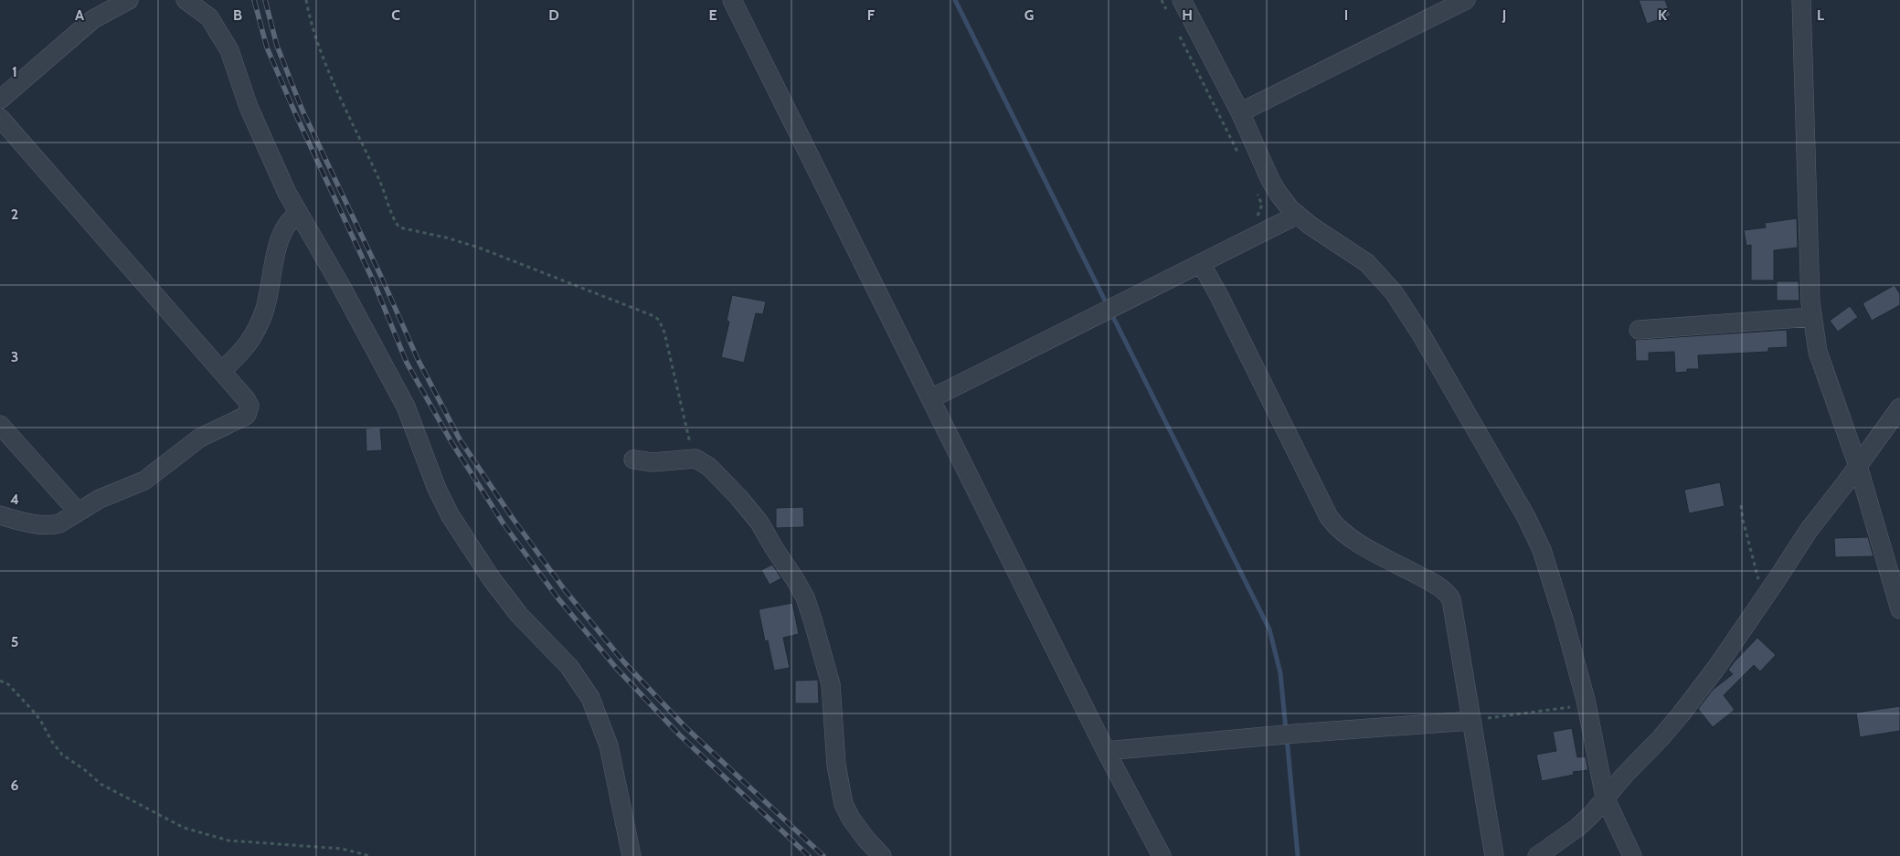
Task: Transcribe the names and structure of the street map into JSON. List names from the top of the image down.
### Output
{
  "grid": {
    "columns": [
      "A",
      "B",
      "C",
      "D",
      "E",
      "F",
      "G",
      "H",
      "I",
      "J",
      "K",
      "L"
    ],
    "rows": [
      "1",
      "2",
      "3",
      "4",
      "5",
      "6"
    ]
  }
}
